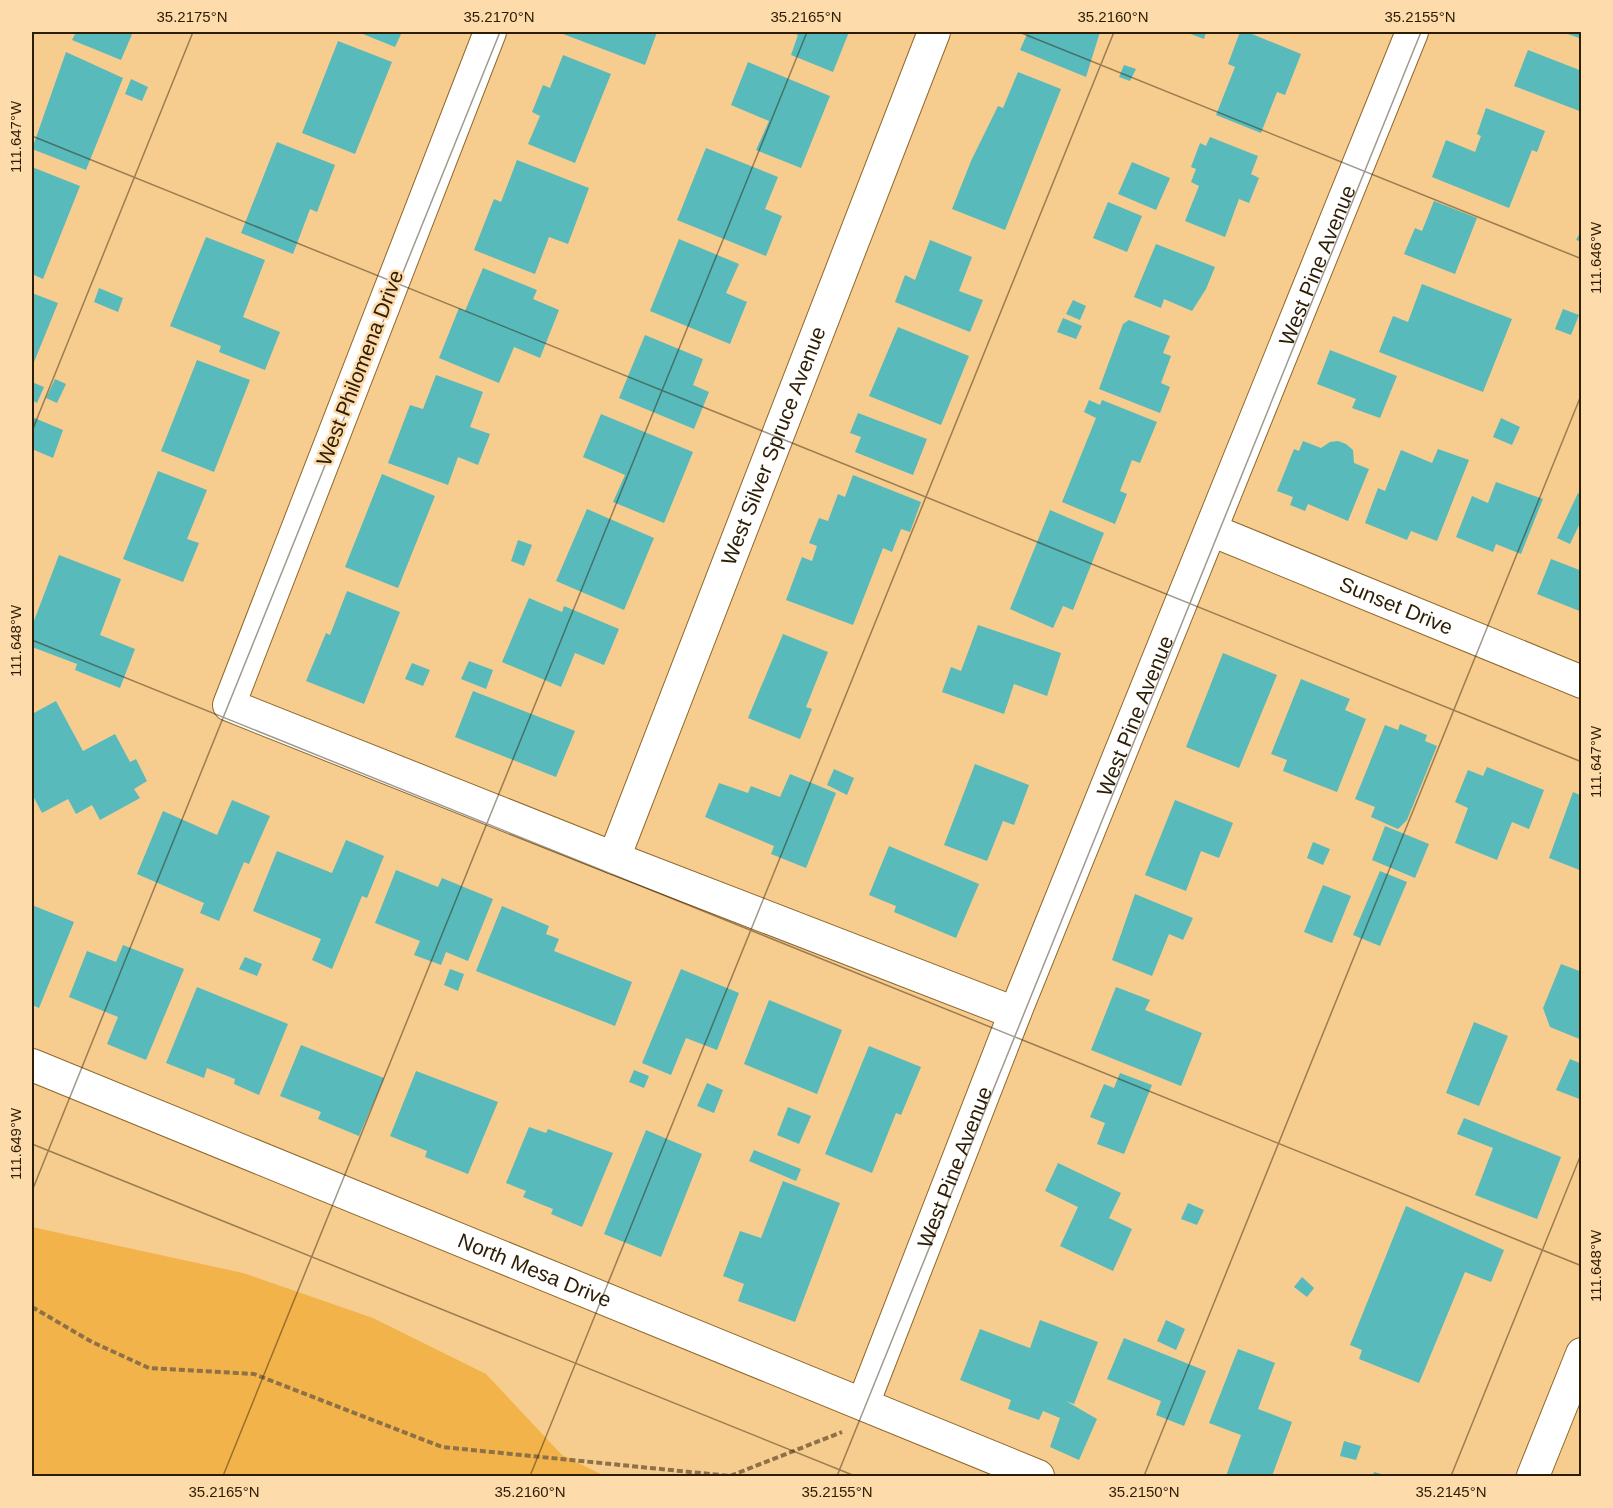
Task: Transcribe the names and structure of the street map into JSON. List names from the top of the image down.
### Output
{
  "streets": {
    "street": [
      "West Pine Avenue",
      "West Philomena Drive",
      "West Silver Spruce Avenue",
      "Sunset Drive",
      "North Mesa Drive"
    ]
  },
  "crossings": [
    ["West Pine Avenue", "Sunset Drive"],
    ["West Pine Avenue", "North Mesa Drive"],
    ["West Philomena Drive", "West Silver Spruce Avenue"]
  ],
  "coordinates": [
    "35.2175°N",
    "35.2170°N",
    "35.2165°N",
    "35.2160°N",
    "35.2155°N",
    "111.647°W",
    "111.646°W",
    "111.648°W",
    "111.649°W",
    "35.2150°N",
    "35.2145°N"
  ]
}
